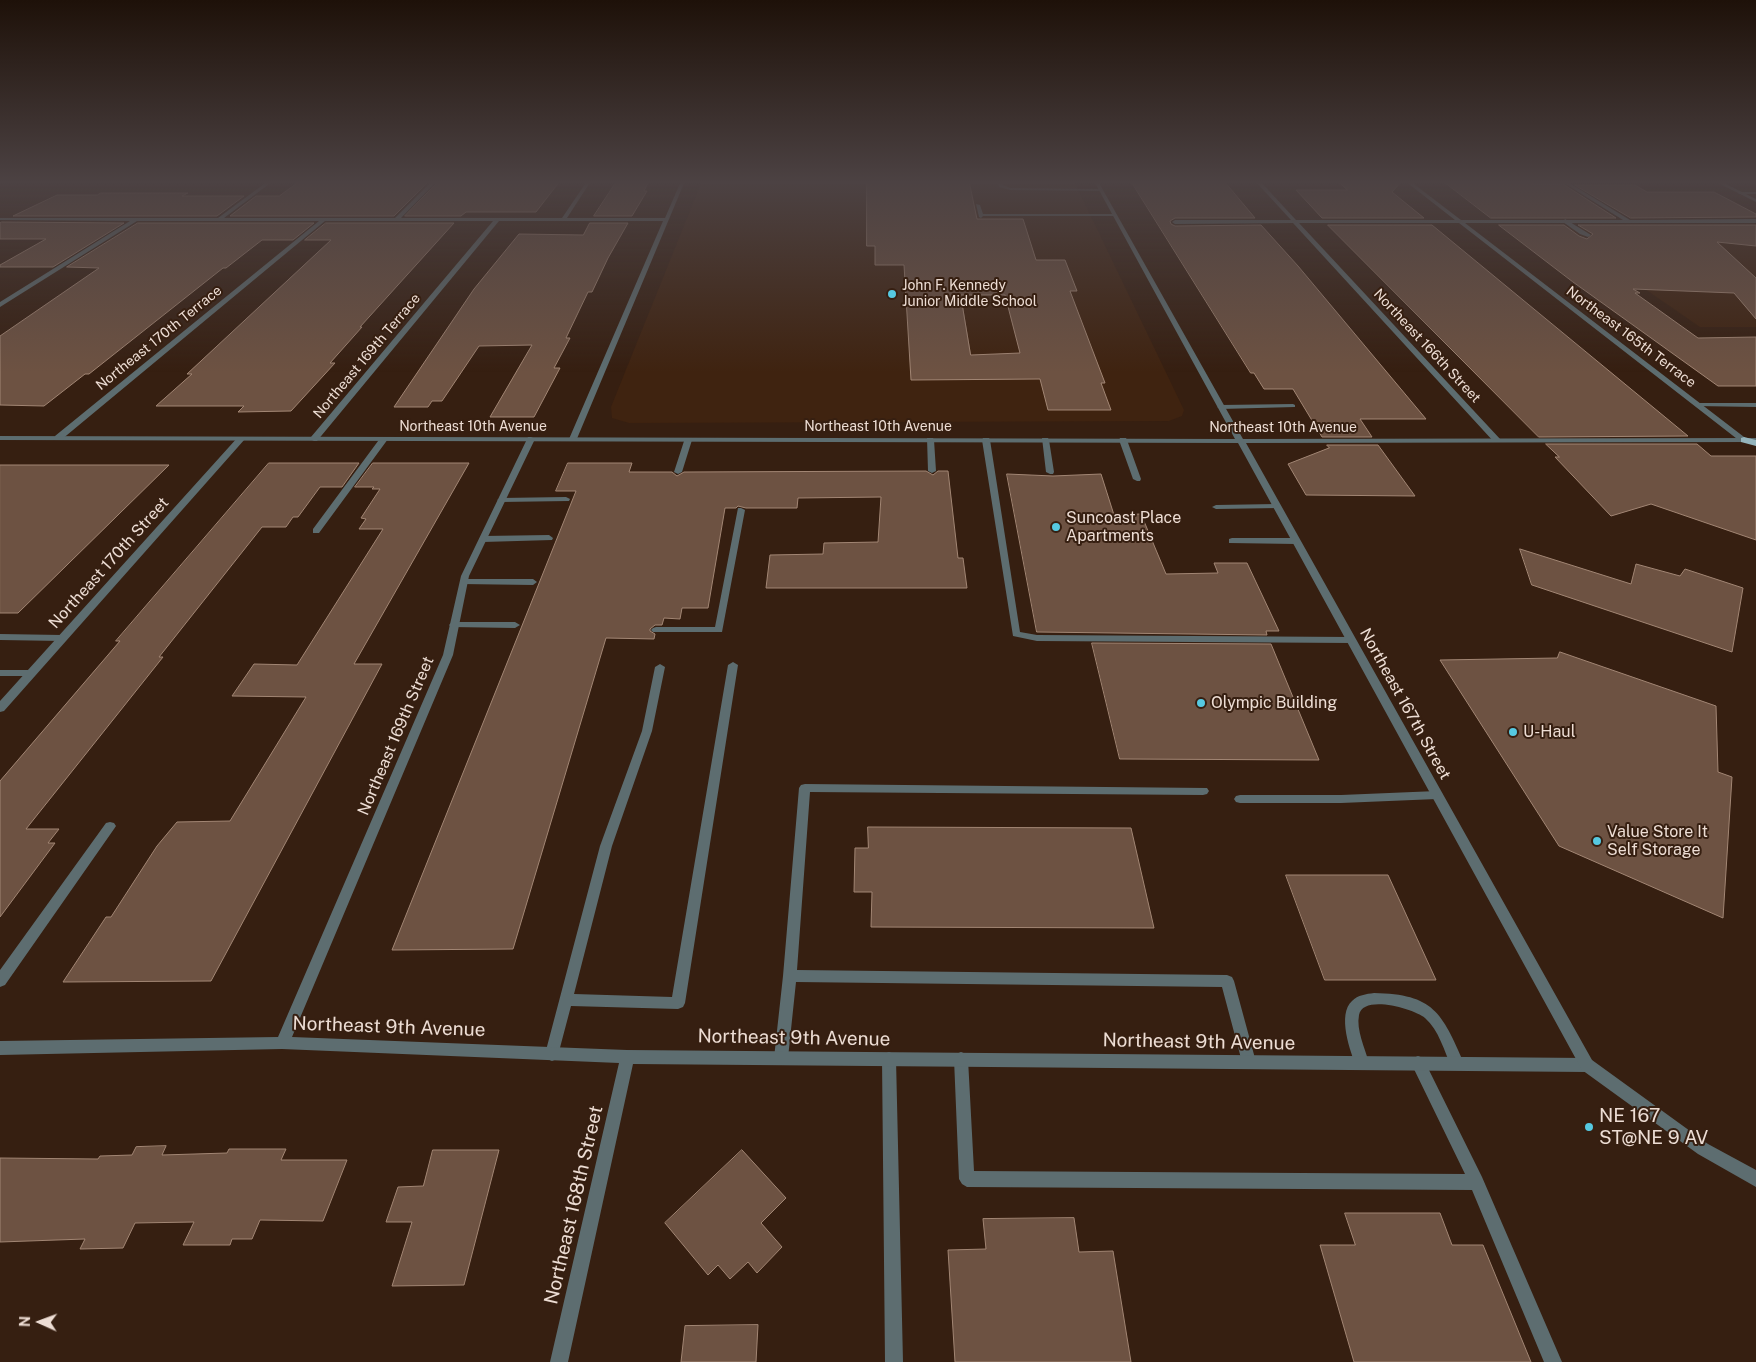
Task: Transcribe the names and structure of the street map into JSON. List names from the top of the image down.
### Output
{
  "streets": {
    "street": [
      "Northeast 165th Terrace",
      "Northeast 170th Terrace",
      "Northeast 166th Street",
      "Northeast 169th Terrace",
      "Northeast 10th Avenue",
      "Northeast 170th Street",
      "Northeast 167th Street",
      "Northeast 169th Street",
      "Northeast 9th Avenue",
      "Northeast 168th Street"
    ]
  },
  "crossings": [
    ["Northeast 165th Terrace", "Northeast 10th Avenue"],
    ["Northeast 170th Terrace", "Northeast 10th Avenue"],
    ["Northeast 166th Street", "Northeast 10th Avenue"],
    ["Northeast 169th Terrace", "Northeast 10th Avenue"],
    ["Northeast 10th Avenue", "Northeast 170th Street"],
    ["Northeast 10th Avenue", "Northeast 167th Street"],
    ["Northeast 10th Avenue", "Northeast 169th Street"],
    ["Northeast 167th Street", "Northeast 9th Avenue"],
    ["Northeast 169th Street", "Northeast 9th Avenue"],
    ["Northeast 9th Avenue", "Northeast 168th Street"]
  ],
  "places": [
    "John F. Kennedy Junior Middle School",
    "Suncoast Place Apartments",
    "Olympic Building",
    "U-Haul",
    "Value Store It Self Storage",
    "NE 167 ST@NE 9 AV"
  ],
  "north": "left"
}
